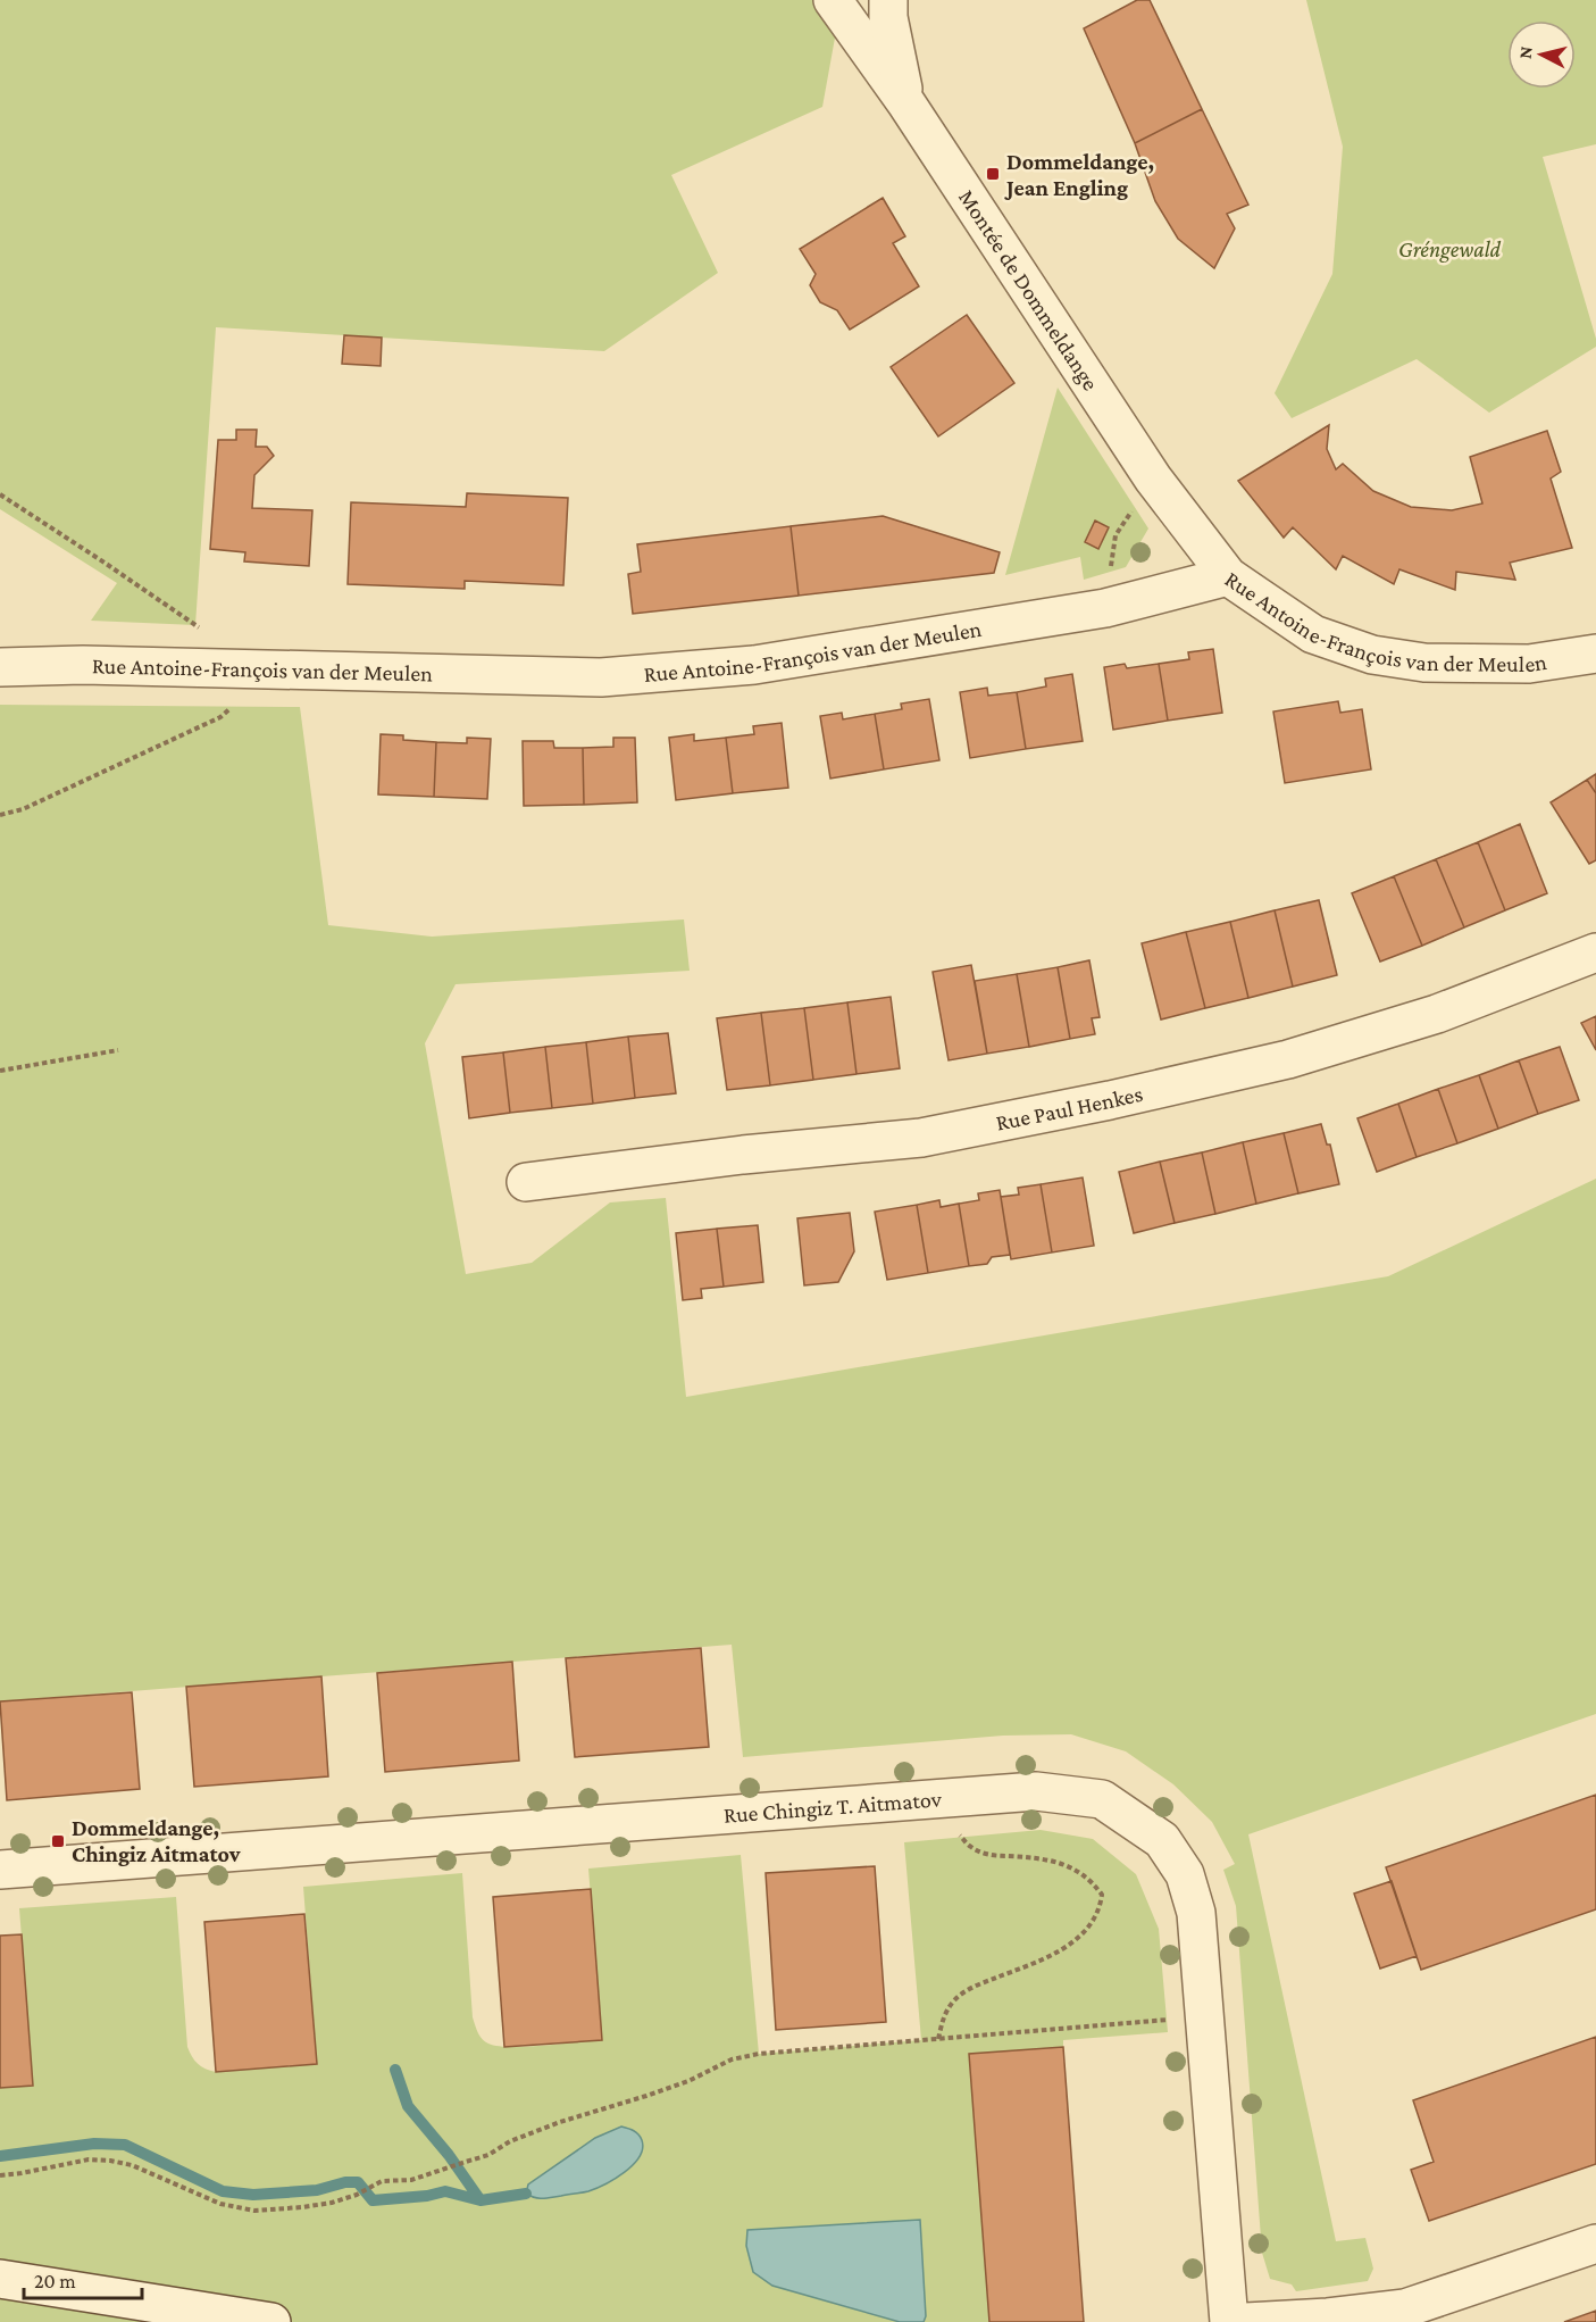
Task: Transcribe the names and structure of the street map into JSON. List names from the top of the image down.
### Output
{
  "streets": {
    "street": [
      "Montée de Dommeldange",
      "Rue Antoine-François van der Meulen",
      "Rue Paul Henkes",
      "Rue Chingiz T. Aitmatov"
    ]
  },
  "crossings": [
    ["Montée de Dommeldange", "Rue Antoine-François van der Meulen"]
  ],
  "parks": ["Gréngewald"],
  "places": {
    "transit": ["Dommeldange, Jean Engling", "Dommeldange, Chingiz Aitmatov"]
  },
  "scale_bar": "20 m",
  "north": "left"
}
